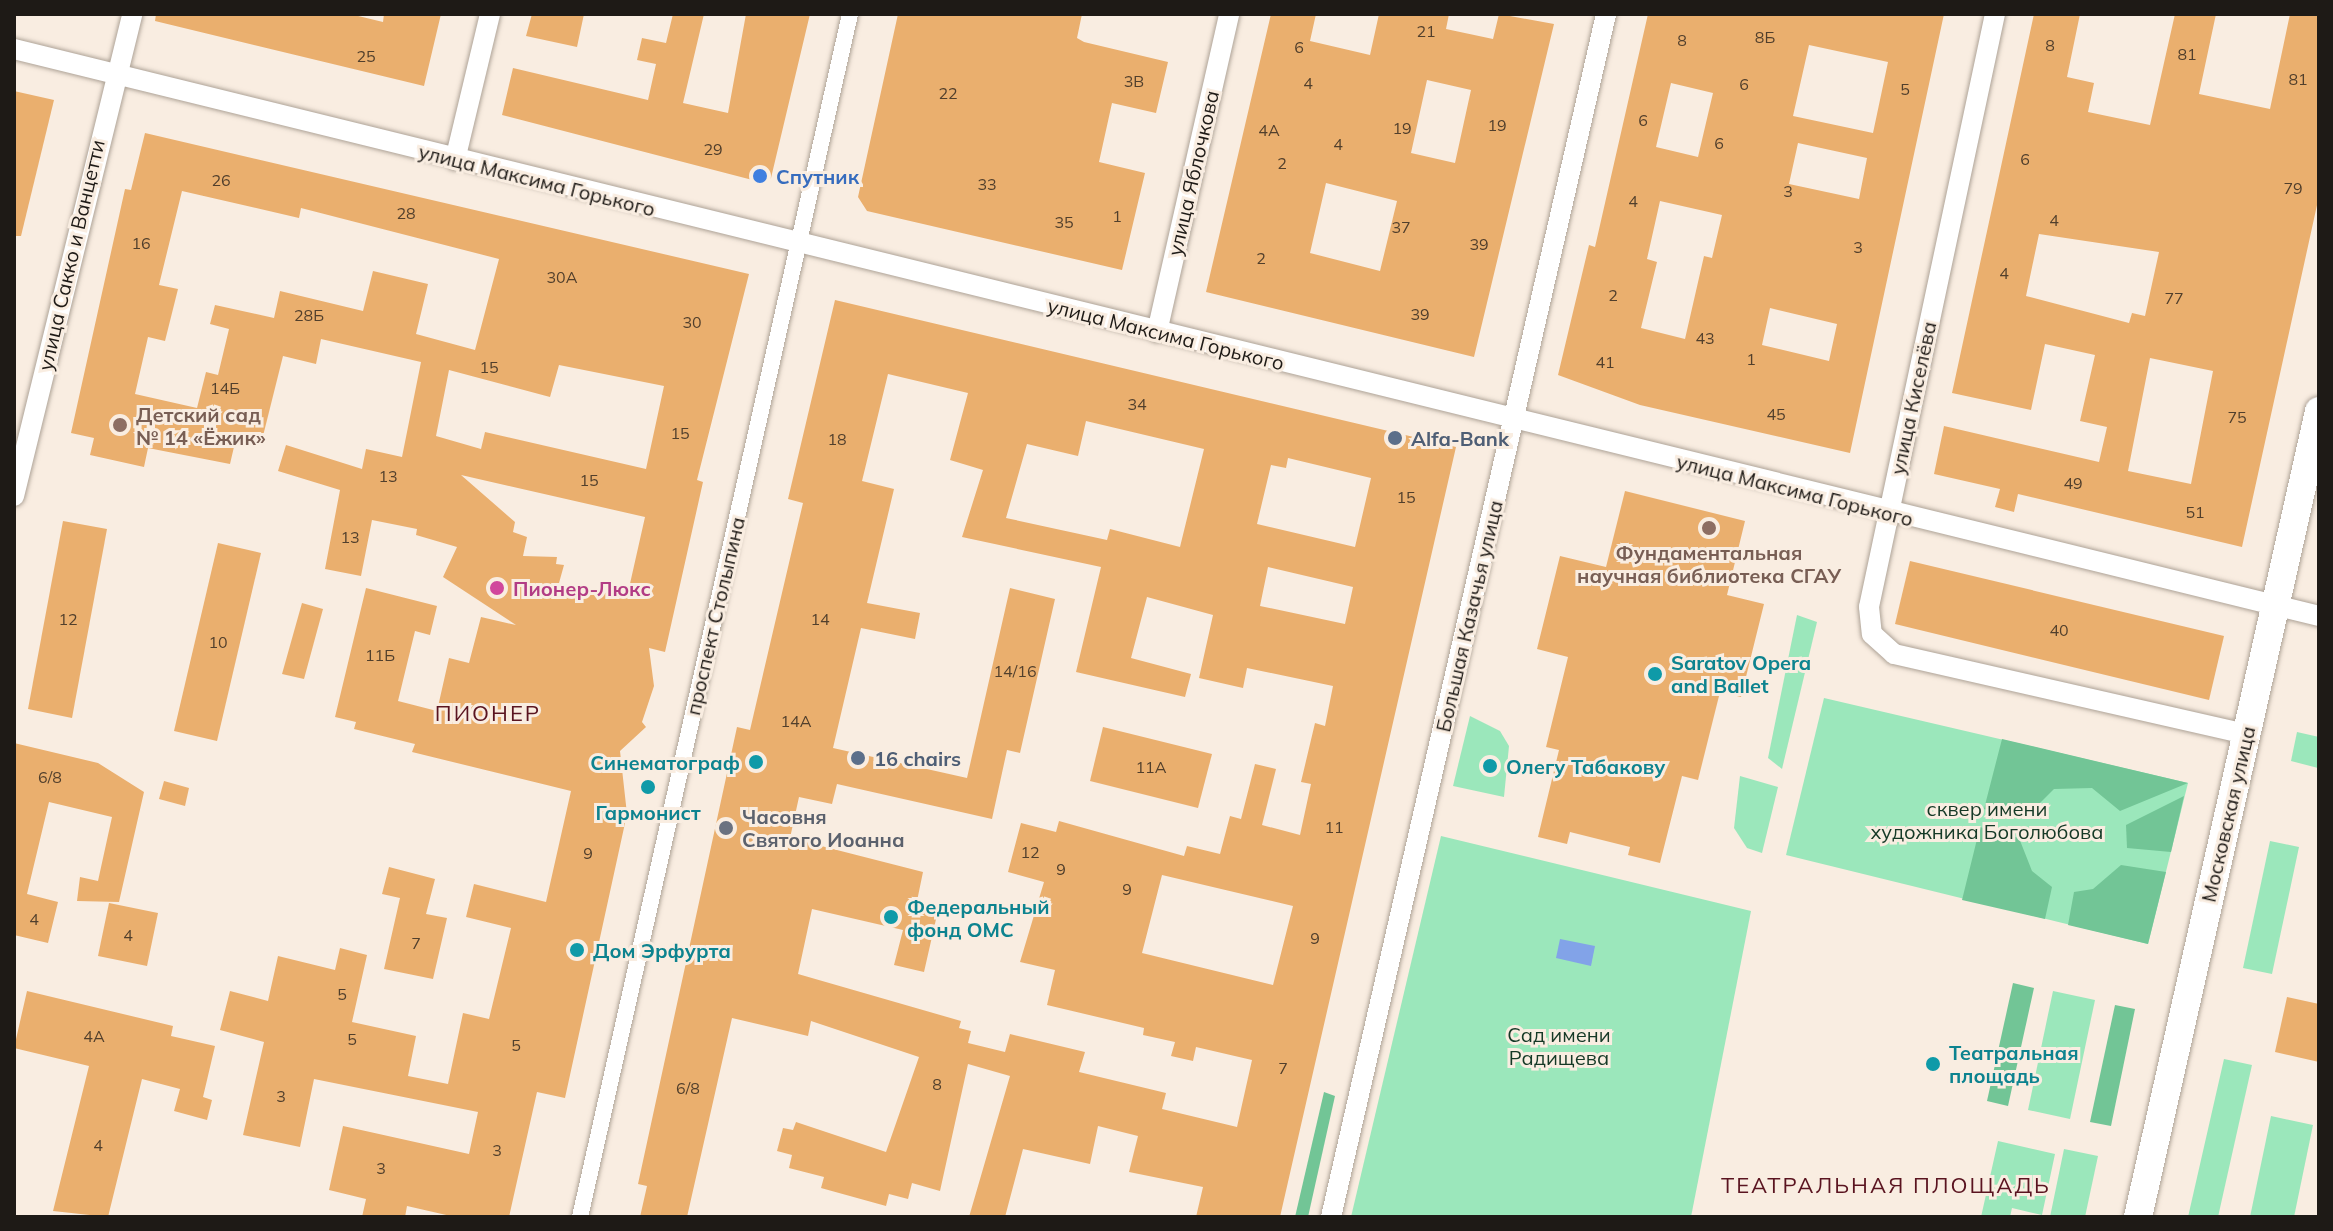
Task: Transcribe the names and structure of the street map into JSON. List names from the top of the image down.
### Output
{
  "streets": {
    "main road": ["Московская улица"],
    "street": [
      "улица Яблочкова",
      "улица Максима Горького",
      "улица Сакко и Ванцетти",
      "улица Киселёва",
      "проспект Столыпина",
      "Большая Казачья улица"
    ]
  },
  "crossings": [
    ["улица Яблочкова", "улица Максима Горького"],
    ["улица Максима Горького", "улица Сакко и Ванцетти"],
    ["улица Максима Горького", "улица Киселёва"],
    ["улица Максима Горького", "проспект Столыпина"],
    ["улица Максима Горького", "Большая Казачья улица"],
    ["улица Максима Горького", "Московская улица"],
    ["улица Киселёва", "Московская улица"]
  ],
  "districts": ["ПИОНЕР", "ТЕАТРАЛЬНАЯ ПЛОЩАДЬ"],
  "parks": ["сквер имени художника Боголюбова", "Сад имени Радищева"],
  "places": [
    "Спутник",
    "Детский сад № 14 «Ёжик»",
    "Alfa-Bank",
    "Фундаментальная научная библиотека СГАУ",
    "Пионер-Люкс",
    "Saratov Opera and Ballet",
    "16 chairs",
    "Синематограф",
    "Олегу Табакову",
    "Гармонист",
    "Часовня Святого Иоанна",
    "Федеральный фонд ОМС",
    "Дом Эрфурта",
    "Театральная площадь"
  ],
  "house_numbers": [
    "21",
    "8Б",
    "8",
    "8",
    "6",
    "81",
    "25",
    "81",
    "3В",
    "4",
    "6",
    "5",
    "22",
    "6",
    "19",
    "19",
    "4А",
    "6",
    "4",
    "29",
    "6",
    "2",
    "26",
    "33",
    "79",
    "3",
    "4",
    "28",
    "1",
    "4",
    "35",
    "37",
    "16",
    "39",
    "3",
    "2",
    "4",
    "30А",
    "2",
    "77",
    "39",
    "28Б",
    "30",
    "43",
    "1",
    "41",
    "15",
    "14Б",
    "34",
    "45",
    "75",
    "15",
    "18",
    "13",
    "15",
    "49",
    "15",
    "51",
    "13",
    "12",
    "14",
    "40",
    "10",
    "11Б",
    "14/16",
    "14А",
    "11А",
    "6/8",
    "11",
    "12",
    "9",
    "9",
    "9",
    "4",
    "4",
    "9",
    "7",
    "5",
    "4А",
    "5",
    "5",
    "7",
    "8",
    "6/8",
    "3",
    "4",
    "3",
    "3"
  ]
}
